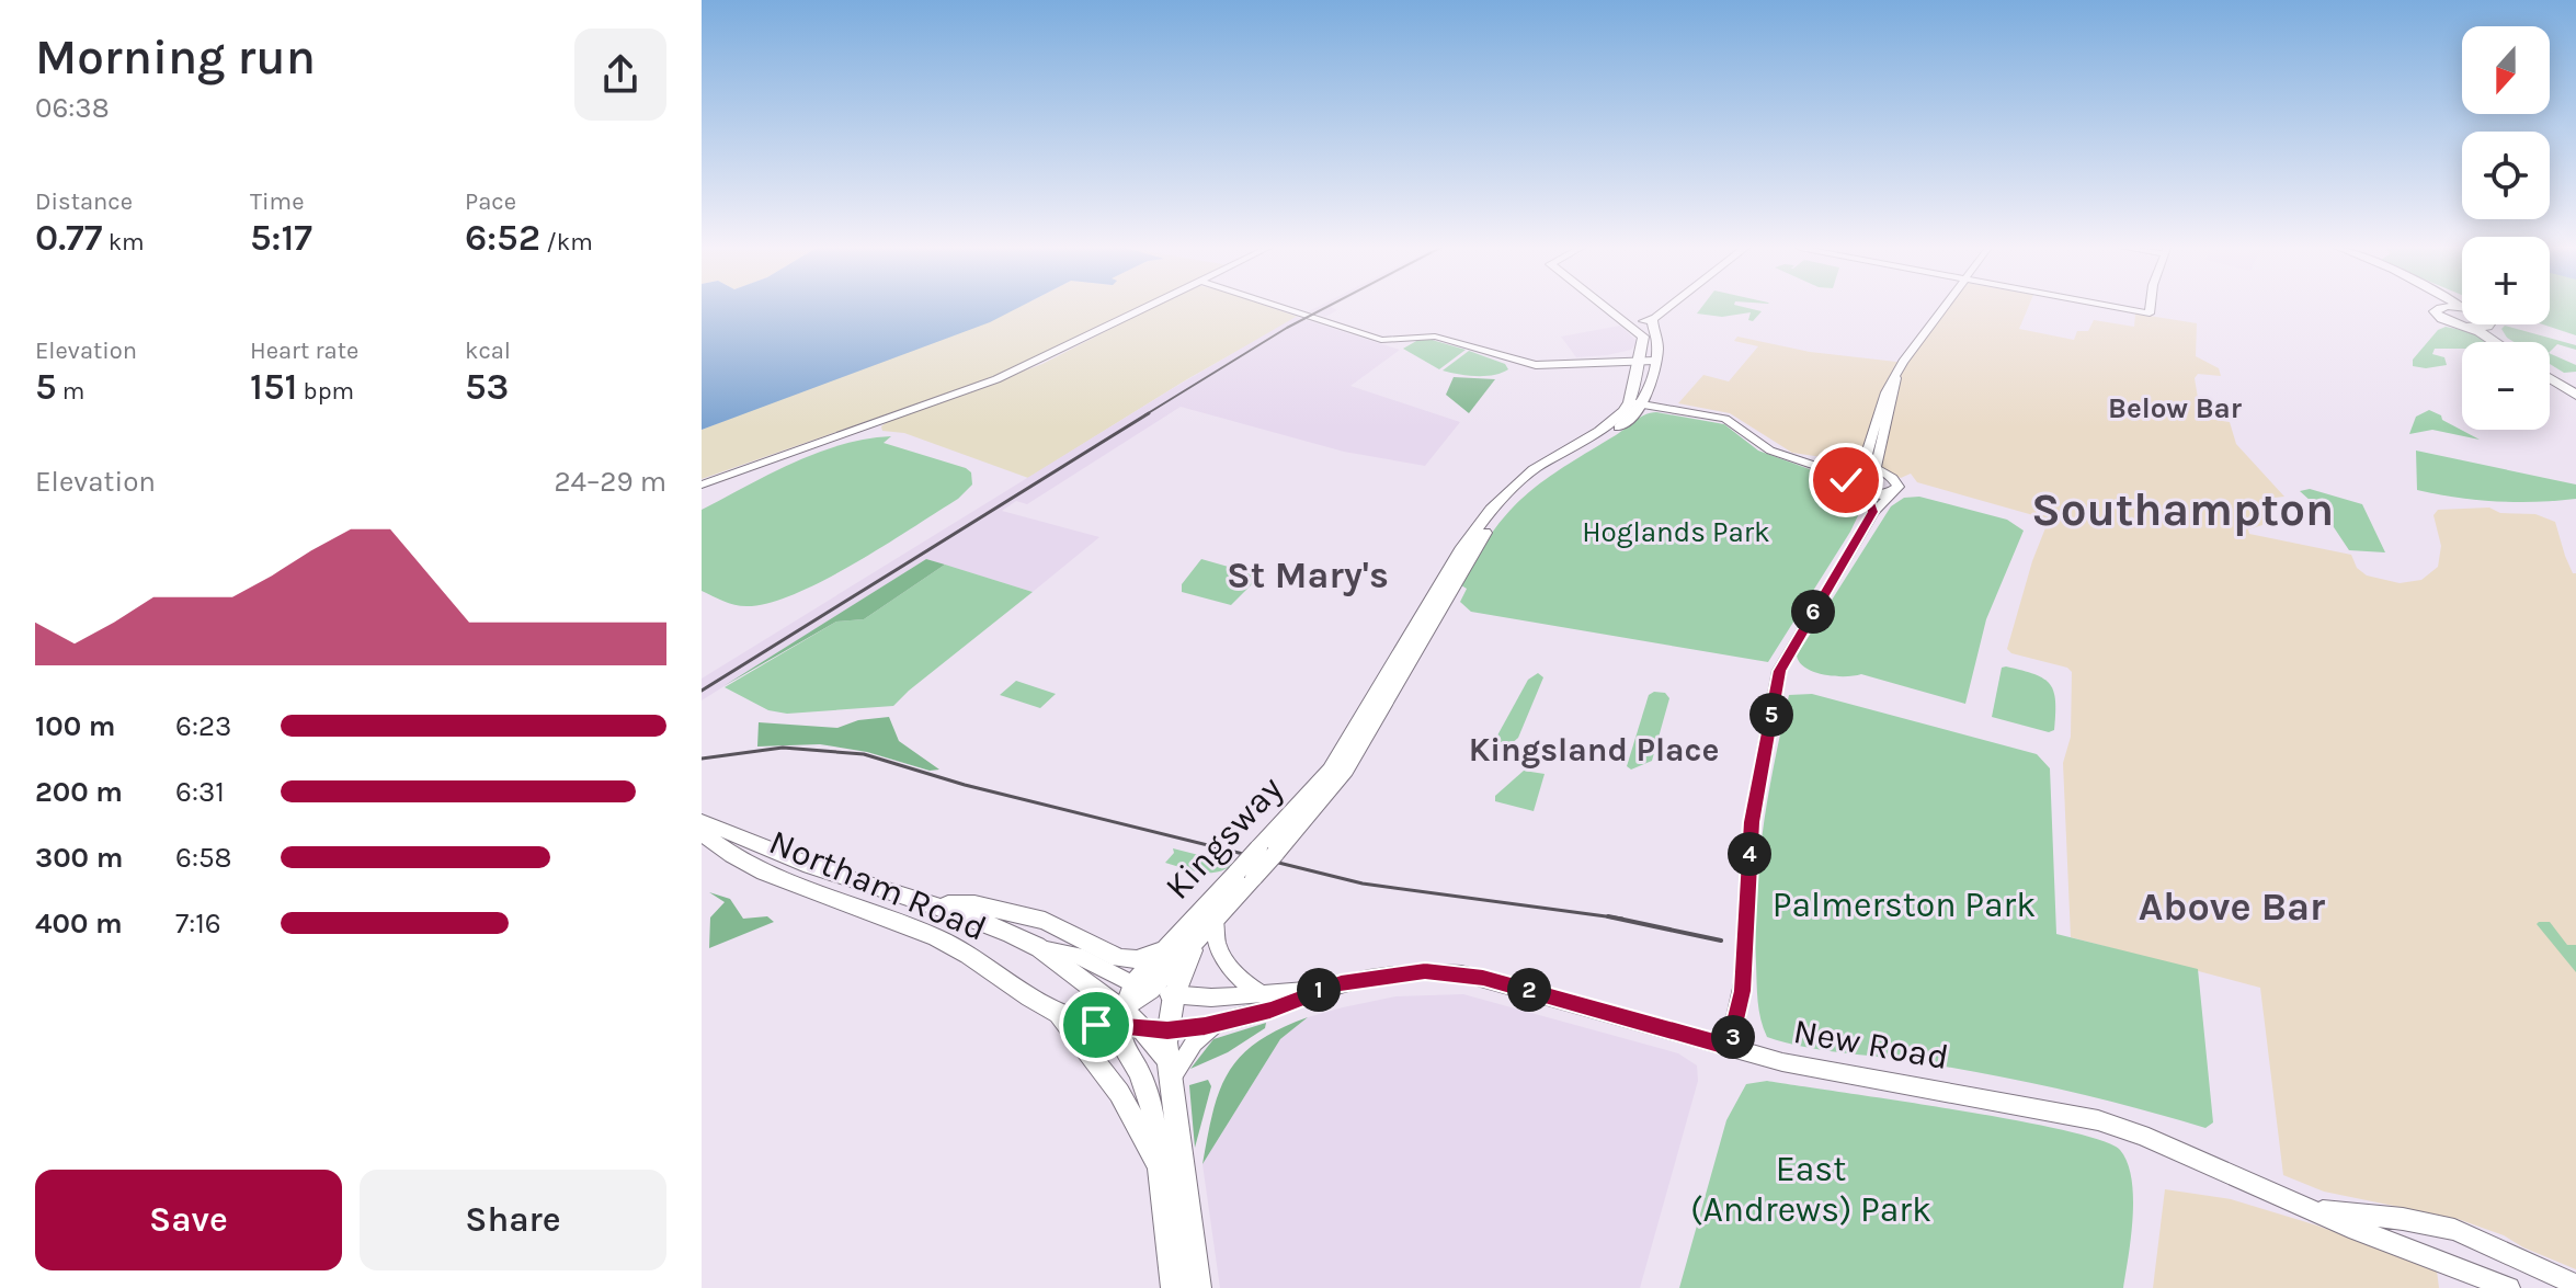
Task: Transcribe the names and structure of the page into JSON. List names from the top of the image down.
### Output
{
  "streets": {
    "main road": ["Kingsway", "Northam Road"],
    "street": ["New Road"]
  },
  "crossings": [
    ["Kingsway", "Northam Road"],
    ["Kingsway", "New Road"],
    ["Northam Road", "New Road"]
  ],
  "districts": [
    "Below Bar",
    "Southampton",
    "St Mary's",
    "Kingsland Place",
    "Above Bar"
  ],
  "parks": ["Hoglands Park", "Palmerston Park", "East (Andrews) Park"],
  "north": "bottom",
  "page": {
    "heading": ["Morning run", "06:38"],
    "map_buttons": ["+", "−"],
    "stats": [
      ["Distance", "0.77 km"],
      ["Time", "5:17"],
      ["Pace", "6:52 /km"],
      ["Elevation", "5 m"],
      ["Heart rate", "151 bpm"],
      ["kcal", "53"]
    ],
    "chart": ["Elevation", "24–29 m"],
    "pins": [
      "6",
      "5",
      "4",
      "1",
      "2",
      "3"
    ],
    "list": [
      {
        "name": "100 m",
        "note": "6:23"
      },
      {
        "name": "200 m",
        "note": "6:31"
      },
      {
        "name": "300 m",
        "note": "6:58"
      },
      {
        "name": "400 m",
        "note": "7:16"
      }
    ],
    "buttons": ["Save", "Share"]
  }
}
